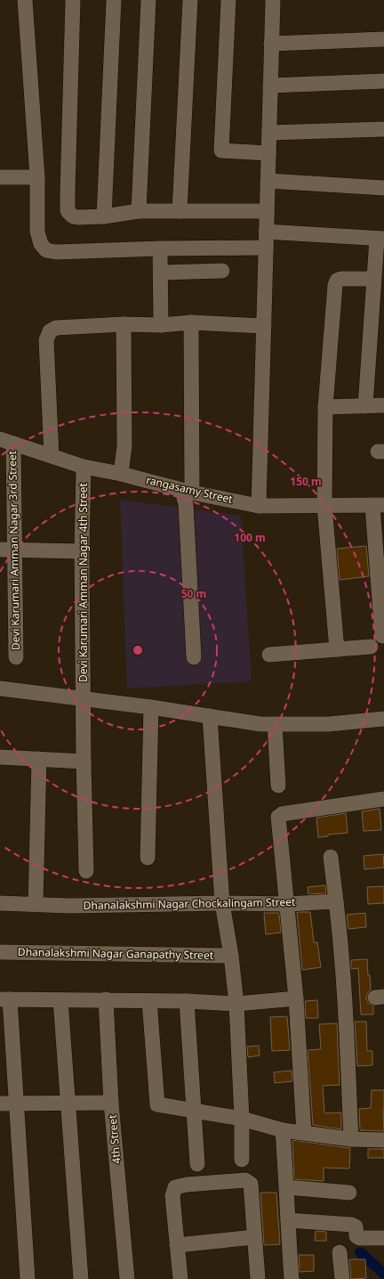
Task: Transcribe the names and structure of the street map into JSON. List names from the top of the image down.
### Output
{
  "streets": {
    "street": [
      "rangasamy Street",
      "Devi Karumari Amman Nagar 3rd Street",
      "Devi Karumari Amman Nagar 4th Street",
      "Dhanalakshmi Nagar Chockalingam Street",
      "Dhanalakshmi Nagar Ganapathy Street",
      "4th Street"
    ]
  },
  "crossings": [
    ["rangasamy Street", "Devi Karumari Amman Nagar 3rd Street"],
    ["rangasamy Street", "Devi Karumari Amman Nagar 4th Street"]
  ],
  "rings": ["150 m", "100 m", "50 m"]
}
